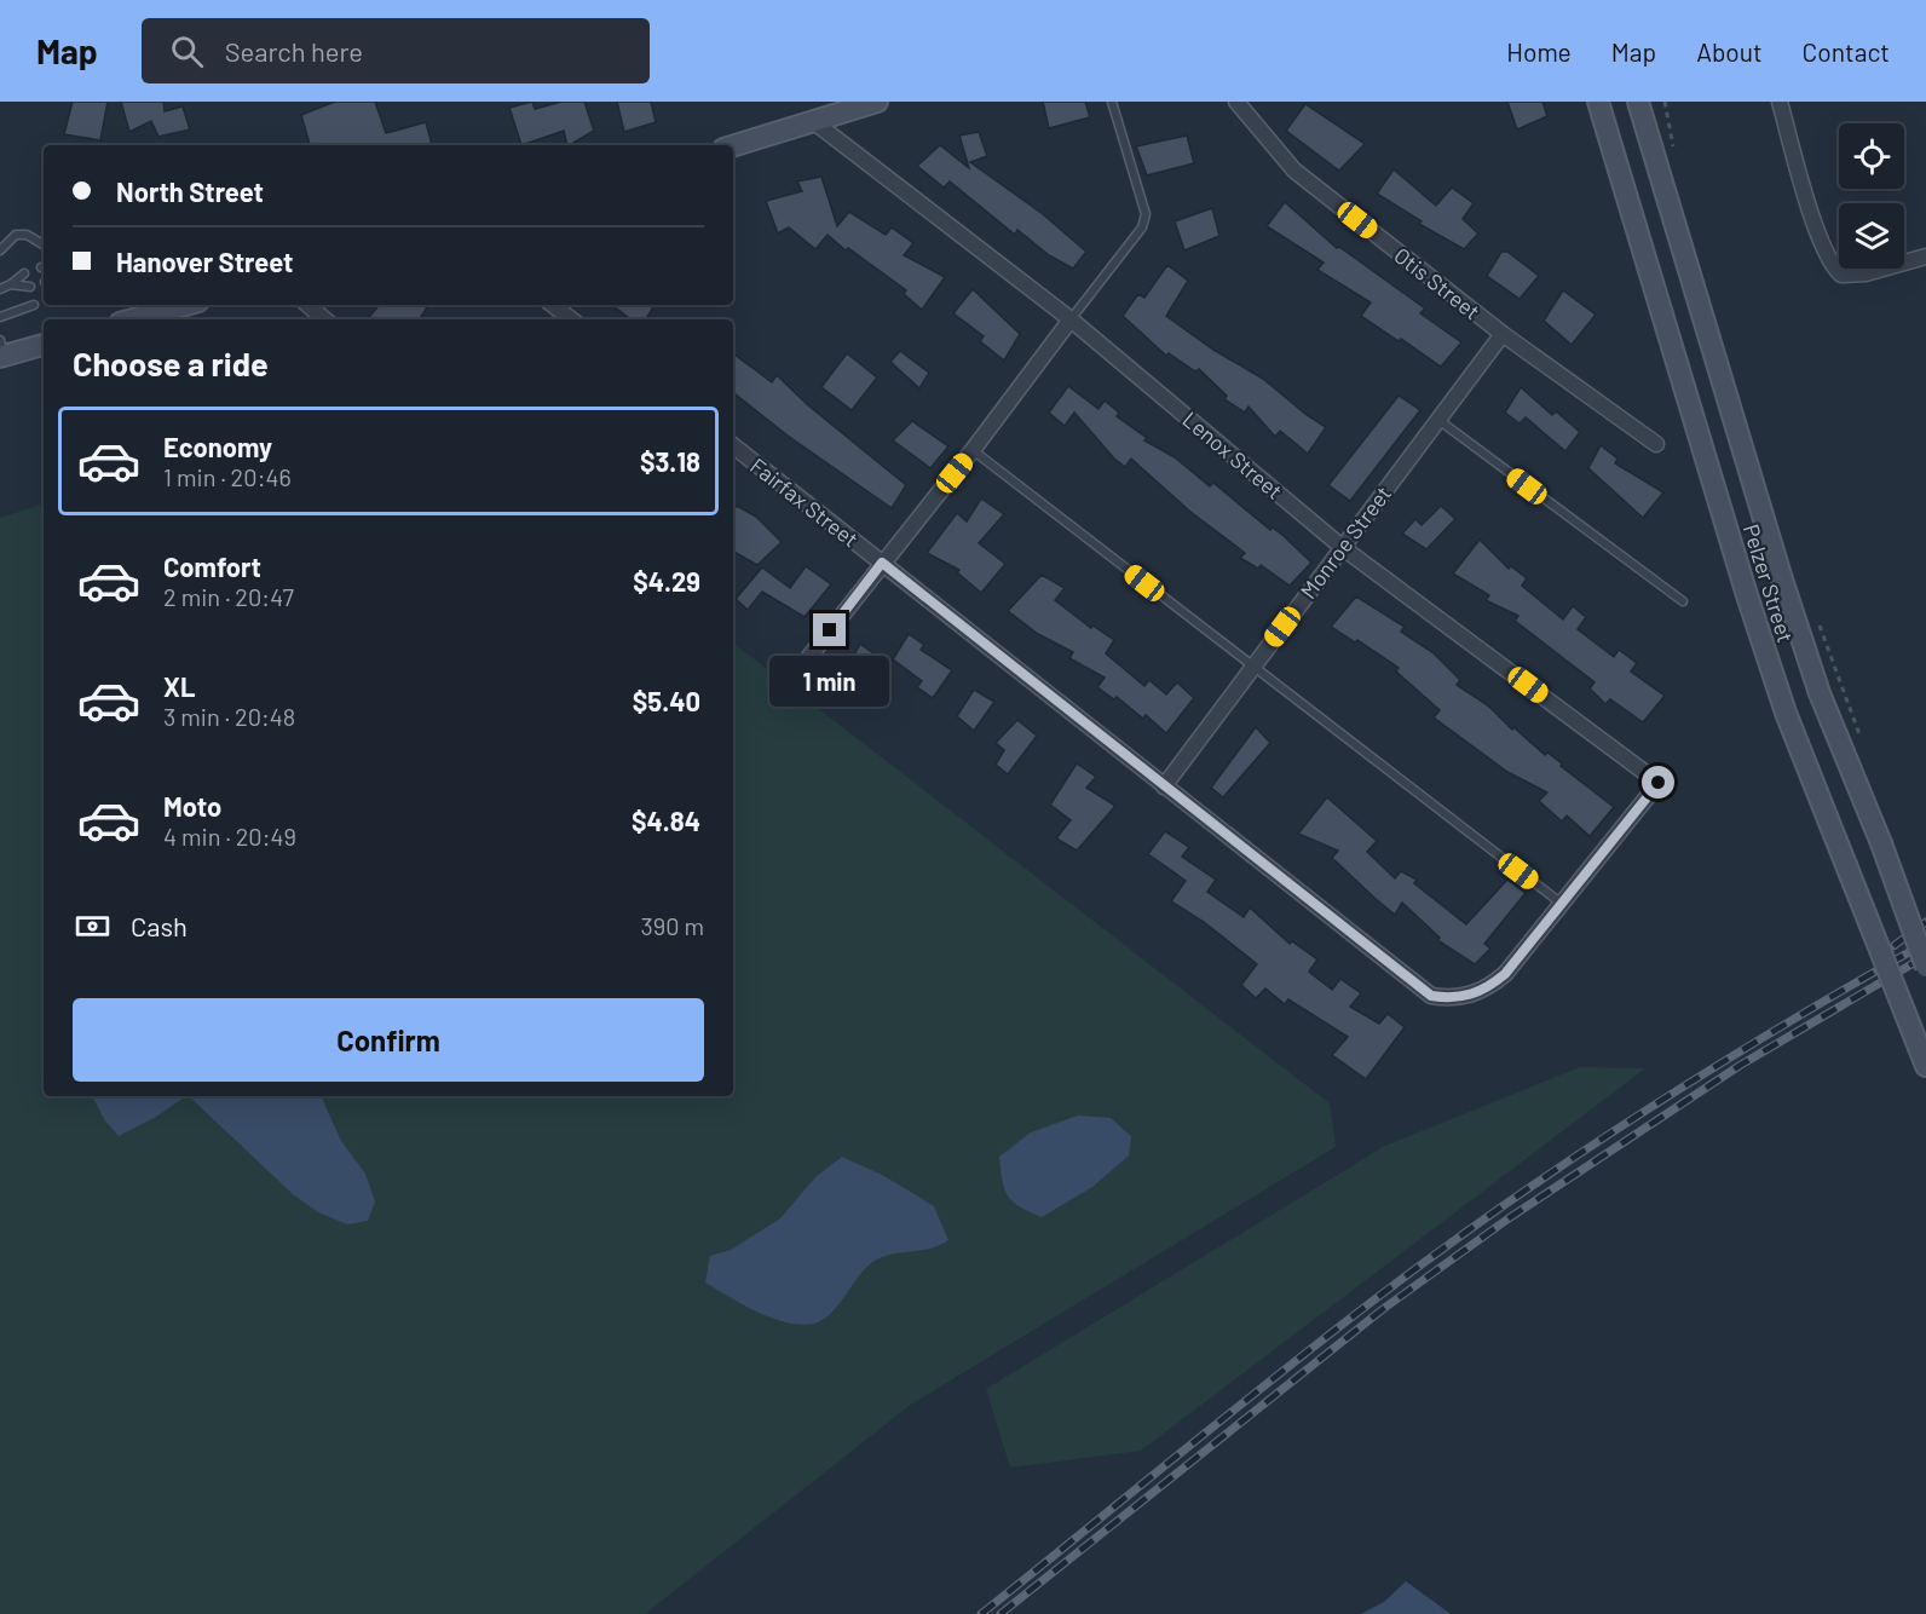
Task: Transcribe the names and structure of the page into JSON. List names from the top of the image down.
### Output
{
  "streets": {
    "street": [
      "Otis Street",
      "Lenox Street",
      "Fairfax Street",
      "Monroe Street",
      "Pelzer Street"
    ]
  },
  "crossings": [
    ["Otis Street", "Monroe Street"],
    ["Lenox Street", "Fairfax Street"],
    ["Lenox Street", "Monroe Street"],
    ["Fairfax Street", "Monroe Street"]
  ],
  "page": {
    "header": "Map",
    "search": "Search here",
    "nav": [
      "Home",
      "Map",
      "About",
      "Contact"
    ],
    "banner": ["North Street", "Hanover Street"],
    "heading": "Choose a ride",
    "list": [
      {
        "name": "Economy",
        "note": "1 min · 20:46",
        "value": "$3.18"
      },
      {
        "name": "Comfort",
        "note": "2 min · 20:47",
        "value": "$4.29"
      },
      {
        "name": "XL",
        "note": "3 min · 20:48",
        "value": "$5.40"
      },
      {
        "name": "Moto",
        "note": "4 min · 20:49",
        "value": "$4.84"
      }
    ],
    "bubble": "1 min",
    "pay": ["Cash", "390 m"],
    "buttons": "Confirm"
  }
}
